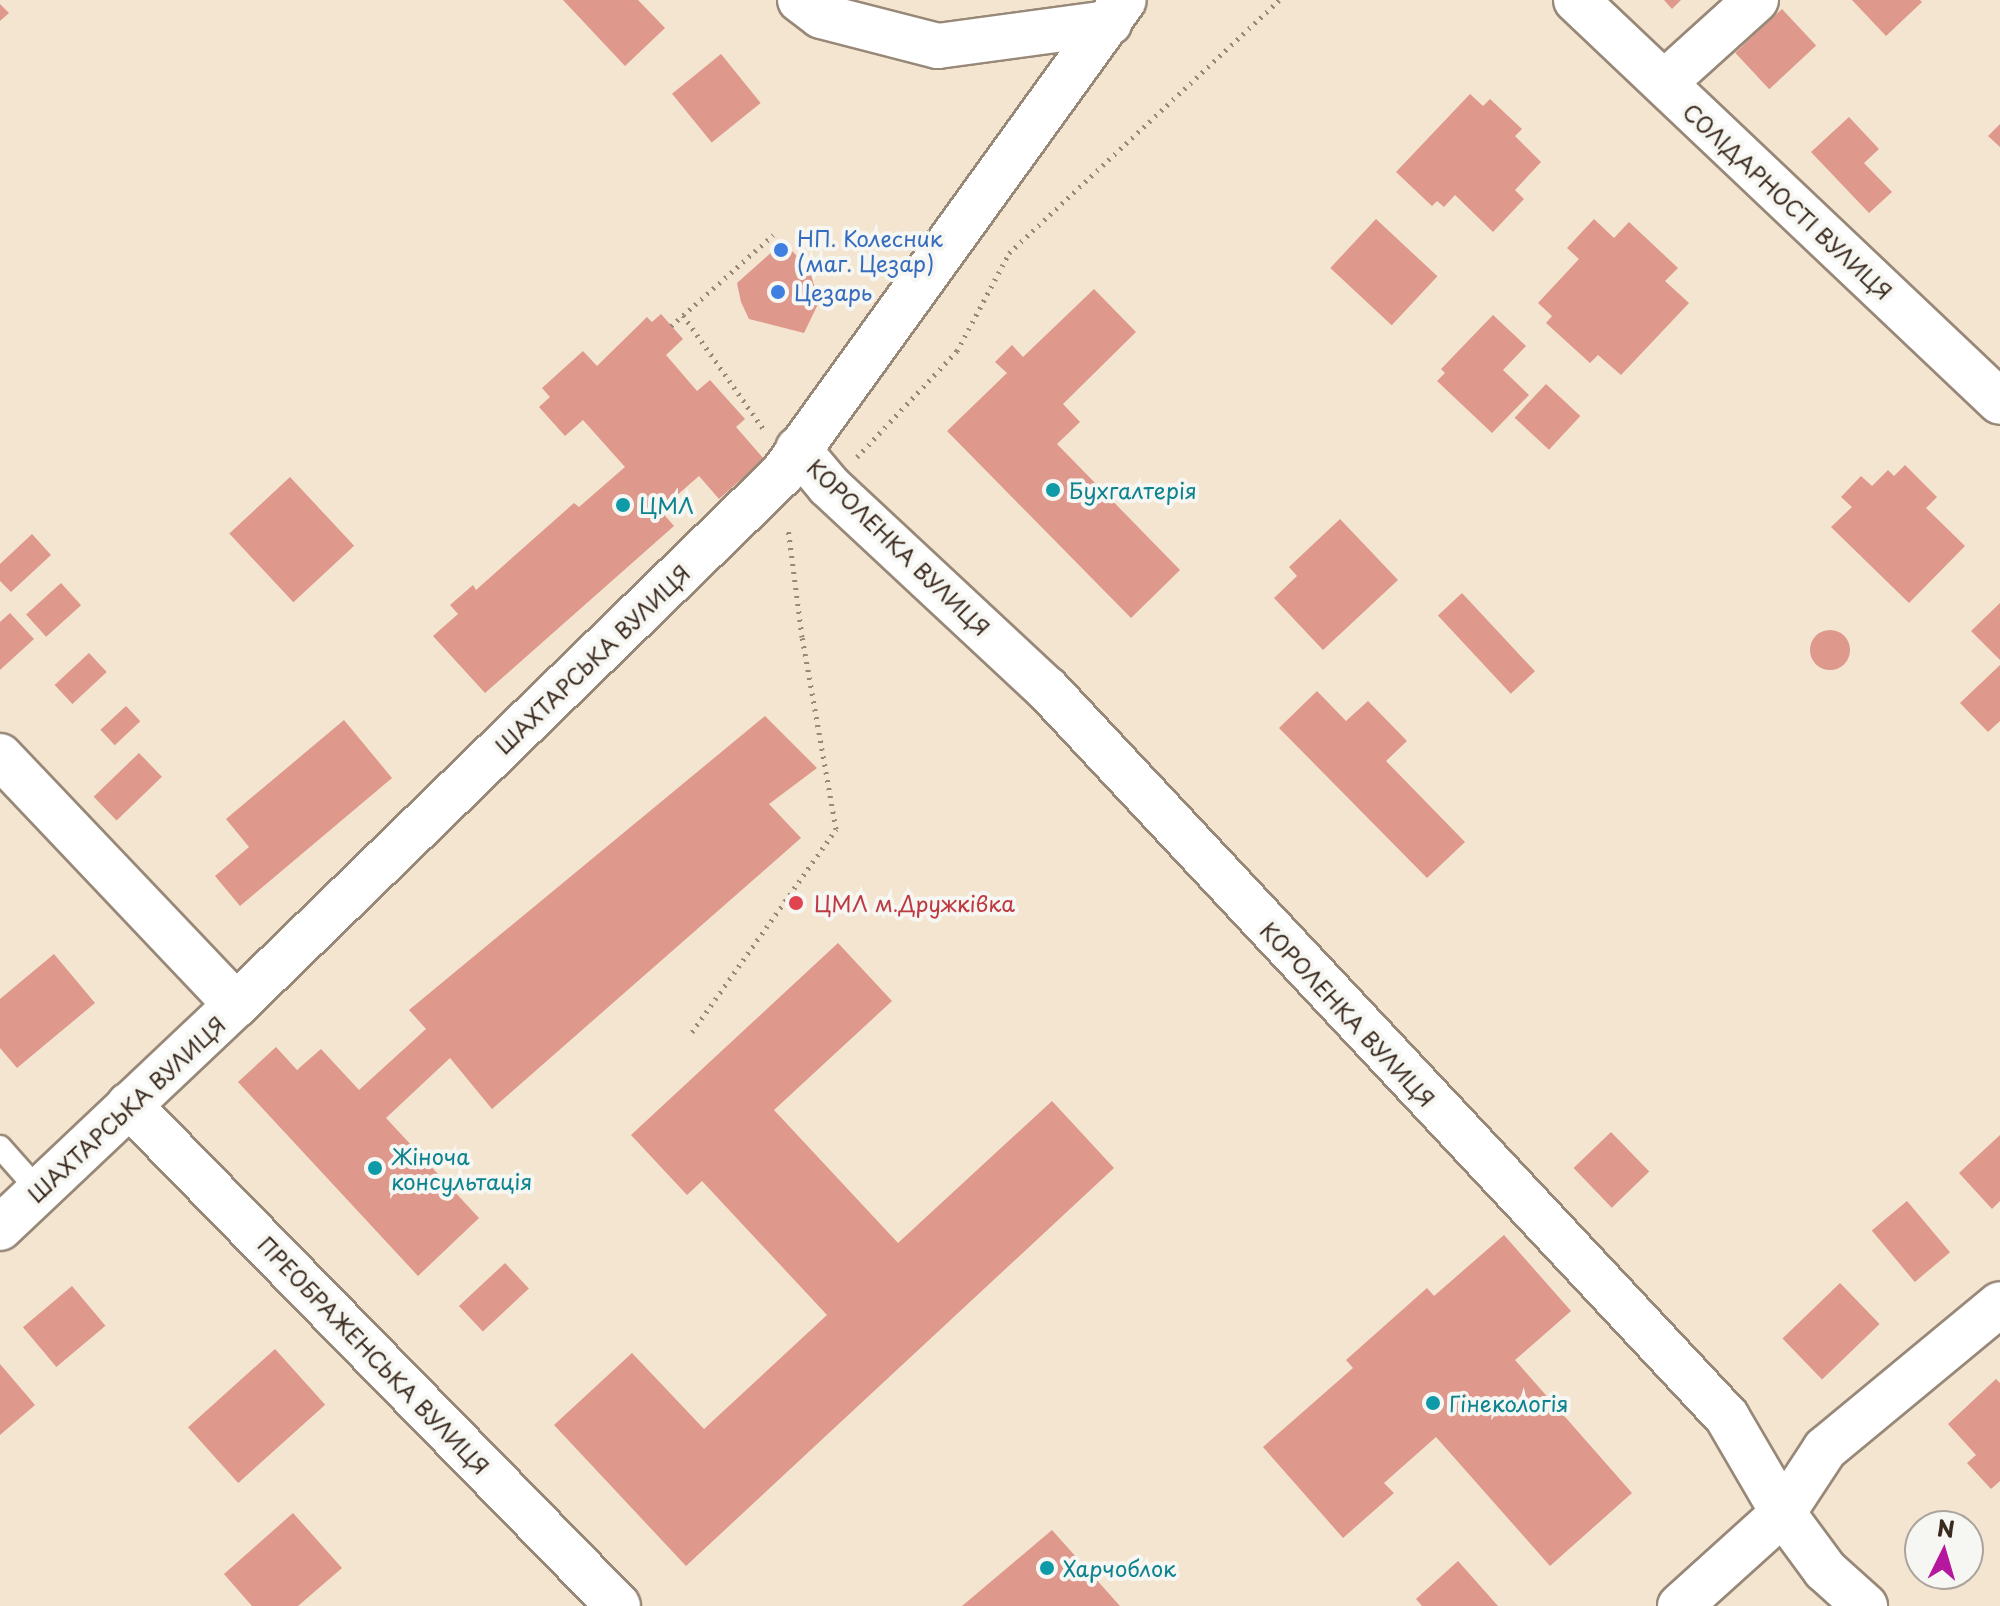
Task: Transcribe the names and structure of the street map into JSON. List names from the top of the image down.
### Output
{
  "streets": {
    "street": [
      "СОЛІДАРНОСТІ ВУЛИЦЯ",
      "КОРОЛЕНКА ВУЛИЦЯ",
      "ШАХТАРСЬКА ВУЛИЦЯ",
      "ПРЕОБРАЖЕНСЬКА ВУЛИЦЯ"
    ]
  },
  "crossings": [
    ["КОРОЛЕНКА ВУЛИЦЯ", "ШАХТАРСЬКА ВУЛИЦЯ"],
    ["ШАХТАРСЬКА ВУЛИЦЯ", "ПРЕОБРАЖЕНСЬКА ВУЛИЦЯ"]
  ],
  "places": [
    "НП. Колесник (маг. Цезар)",
    "Цезарь",
    "Бухгалтерія",
    "ЦМЛ",
    "ЦМЛ м.Дружківка",
    "Жіноча консультація",
    "Гінекологія",
    "Харчоблок"
  ],
  "north": "top"
}
